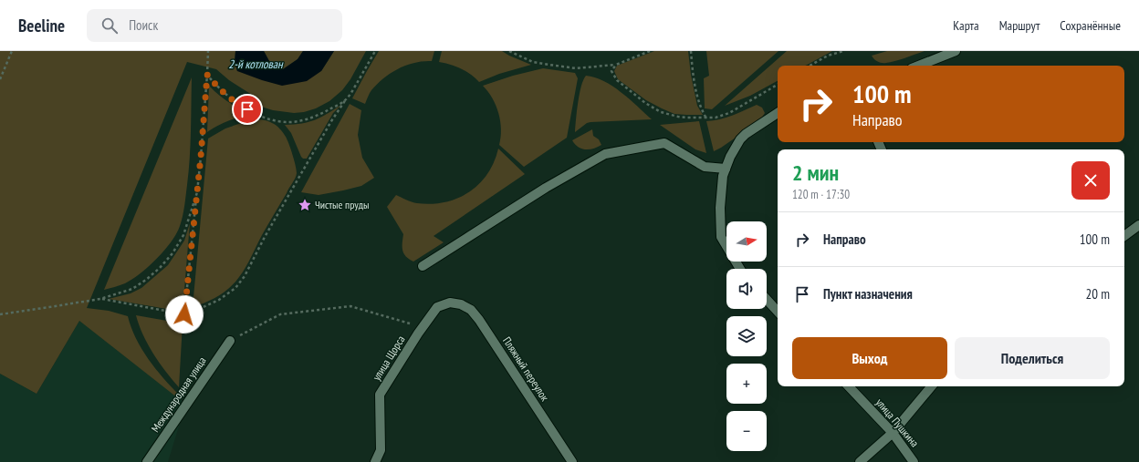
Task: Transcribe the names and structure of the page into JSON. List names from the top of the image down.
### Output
{
  "streets": {
    "street": [
      "улица Щорса",
      "Пляжный переулок",
      "Международная улица",
      "улица Пушкина"
    ]
  },
  "crossings": [
    ["улица Щорса", "Пляжный переулок"]
  ],
  "water": ["2-й котлован"],
  "places": {
    "place": ["Чистые пруды"]
  },
  "north": "right",
  "page": {
    "header": "Beeline",
    "search": "Поиск",
    "nav": ["Карта", "Маршрут", "Сохранённые"],
    "turn": ["100 m", "Направо"],
    "heading": ["2 мин", "120 m · 17:30"],
    "list": [
      {
        "name": "Направо",
        "value": "100 m"
      },
      {
        "name": "Пункт назначения",
        "value": "20 m"
      }
    ],
    "map_buttons": ["+", "−"],
    "buttons": ["Выход", "Поделиться"]
  }
}
